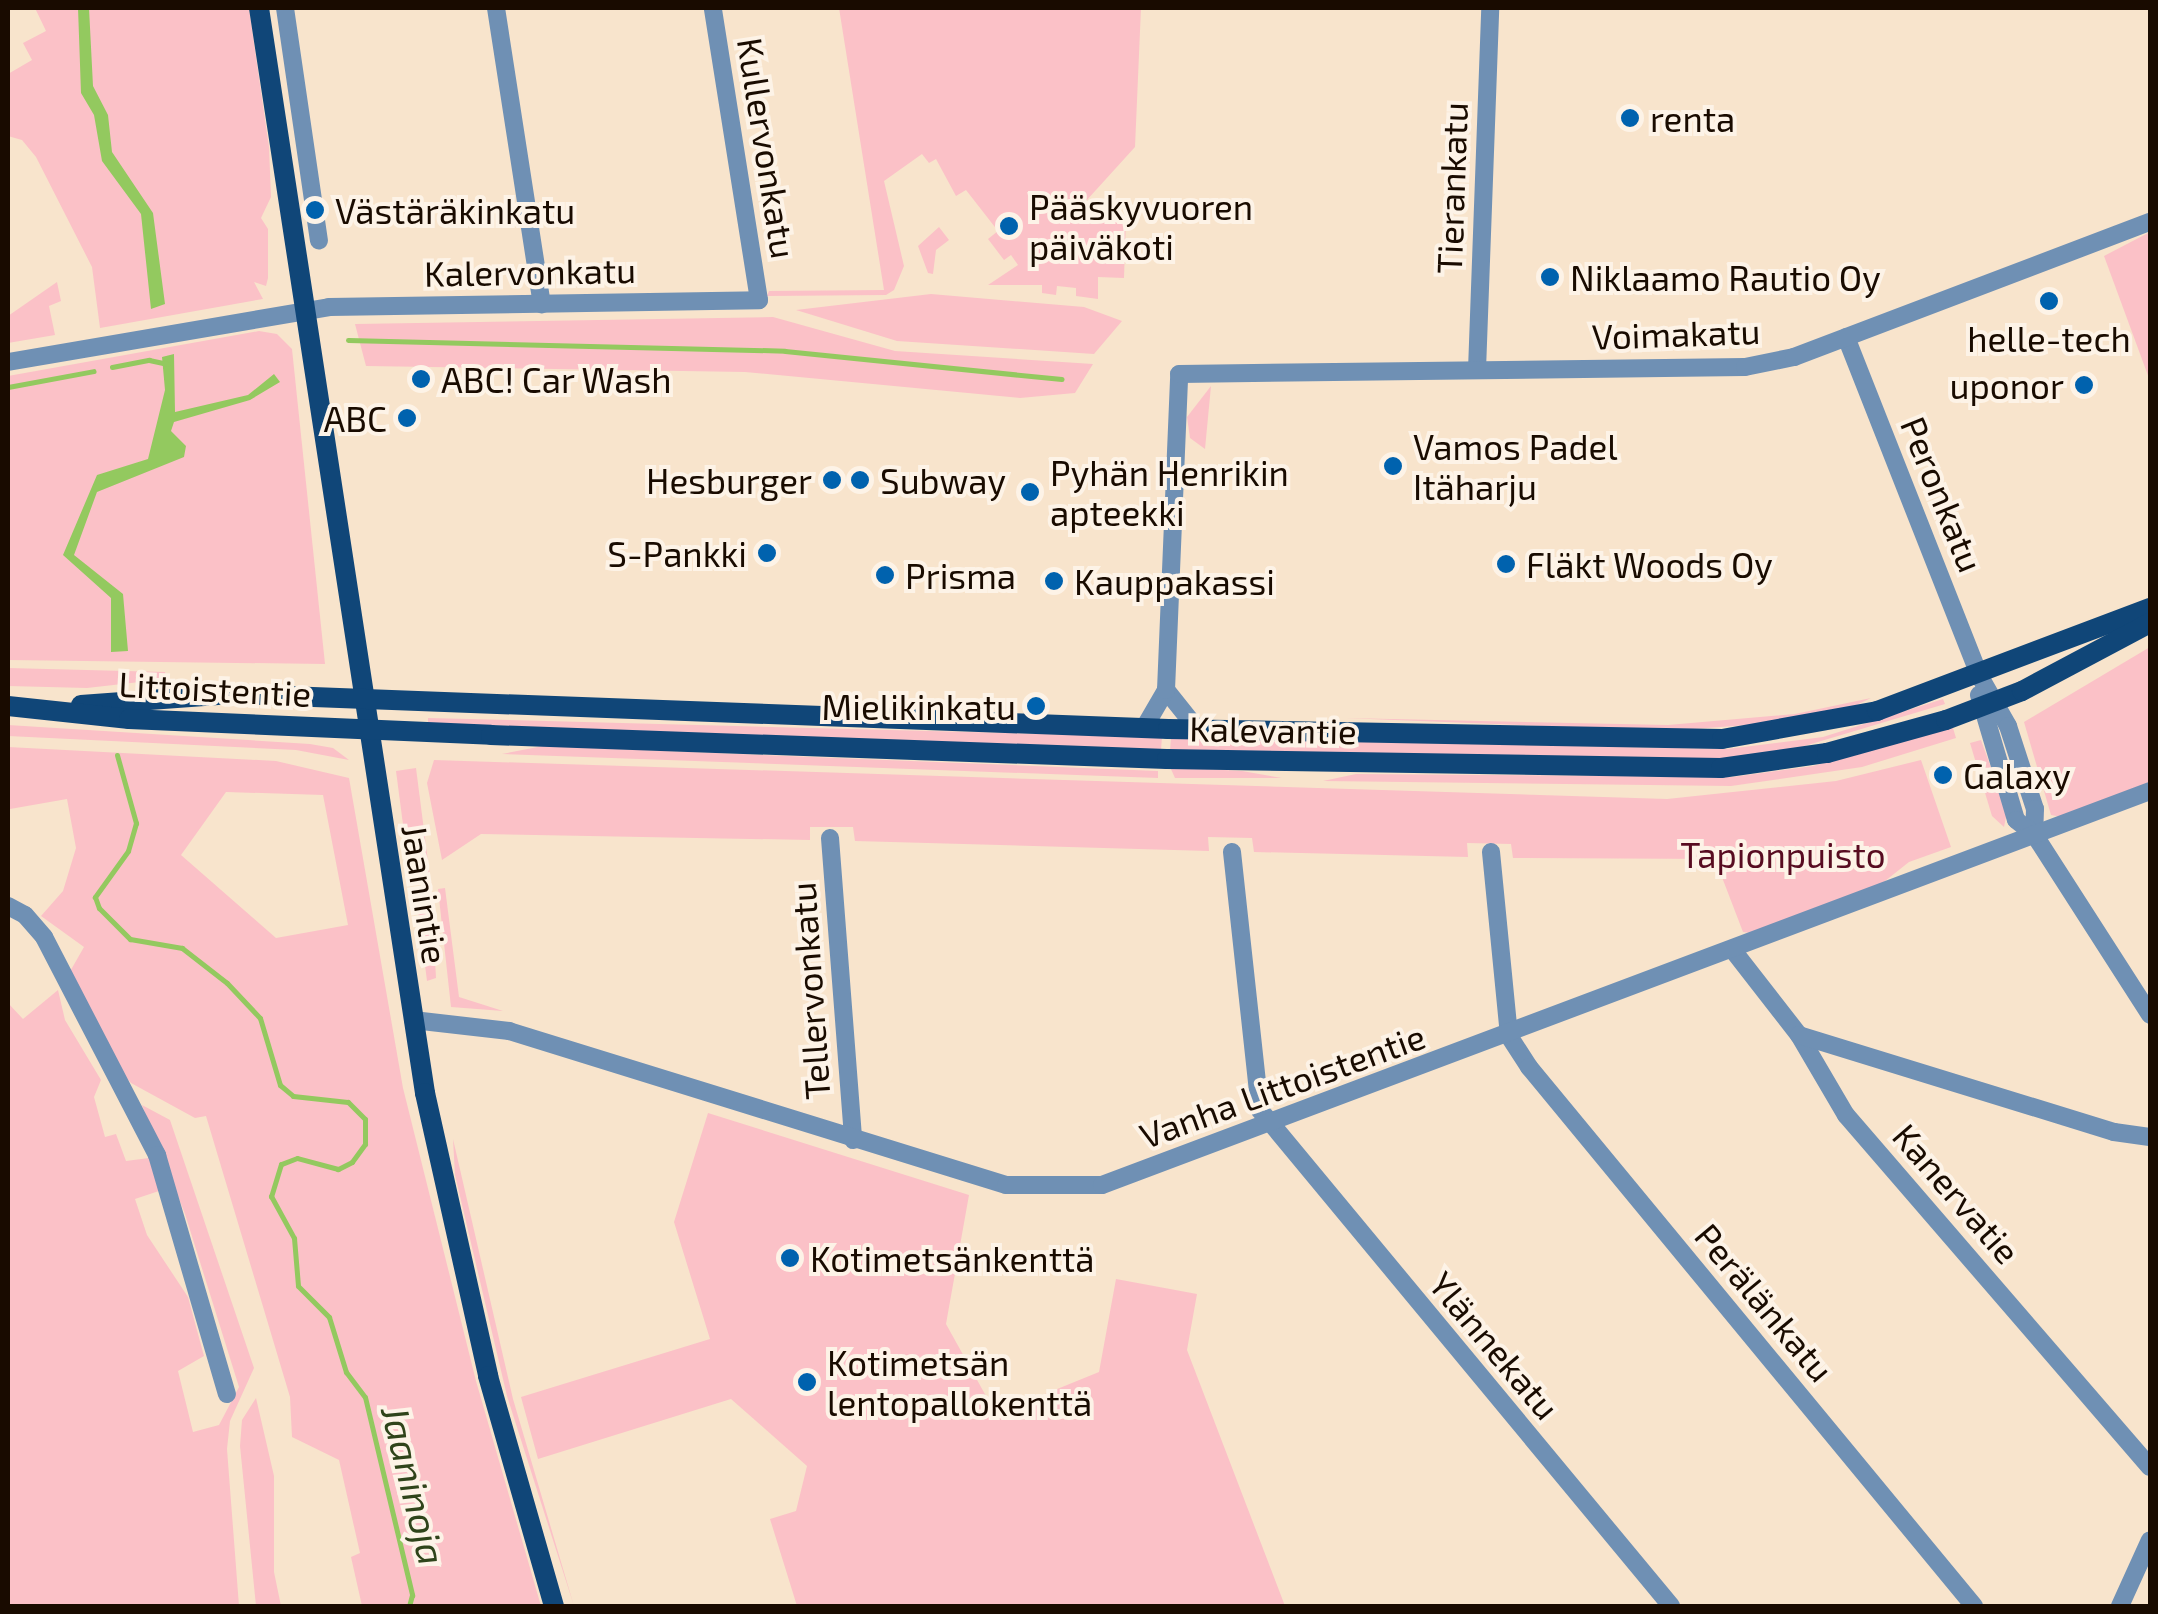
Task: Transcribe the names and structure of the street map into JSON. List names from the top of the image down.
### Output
{
  "streets": {
    "main road": ["Littoistentie", "Kalevantie", "Jaanintie"],
    "street": [
      "Kullervonkatu",
      "Tierankatu",
      "Kalervonkatu",
      "Voimakatu",
      "Peronkatu",
      "Tellervonkatu",
      "Vanha Littoistentie",
      "Kanervatie",
      "Perälänkatu",
      "Ylännekatu"
    ]
  },
  "crossings": [
    ["Kullervonkatu", "Kalervonkatu"],
    ["Tierankatu", "Voimakatu"],
    ["Kalervonkatu", "Jaanintie"],
    ["Voimakatu", "Peronkatu"],
    ["Peronkatu", "Kalevantie"],
    ["Peronkatu", "Vanha Littoistentie"],
    ["Littoistentie", "Kalevantie"],
    ["Littoistentie", "Jaanintie"],
    ["Kalevantie", "Jaanintie"],
    ["Jaanintie", "Vanha Littoistentie"],
    ["Tellervonkatu", "Vanha Littoistentie"],
    ["Vanha Littoistentie", "Kanervatie"],
    ["Vanha Littoistentie", "Perälänkatu"],
    ["Vanha Littoistentie", "Ylännekatu"]
  ],
  "water": ["Jaaninoja"],
  "parks": ["Tapionpuisto"],
  "places": [
    "renta",
    "Västäräkinkatu",
    "Pääskyvuoren päiväkoti",
    "Niklaamo Rautio Oy",
    "helle-tech",
    "ABC! Car Wash",
    "uponor",
    "ABC",
    "Vamos Padel Itäharju",
    "Hesburger",
    "Subway",
    "Pyhän Henrikin apteekki",
    "S-Pankki",
    "Fläkt Woods Oy",
    "Prisma",
    "Kauppakassi",
    "Mielikinkatu",
    "Galaxy",
    "Kotimetsänkenttä",
    "Kotimetsän lentopallokenttä"
  ]
}
